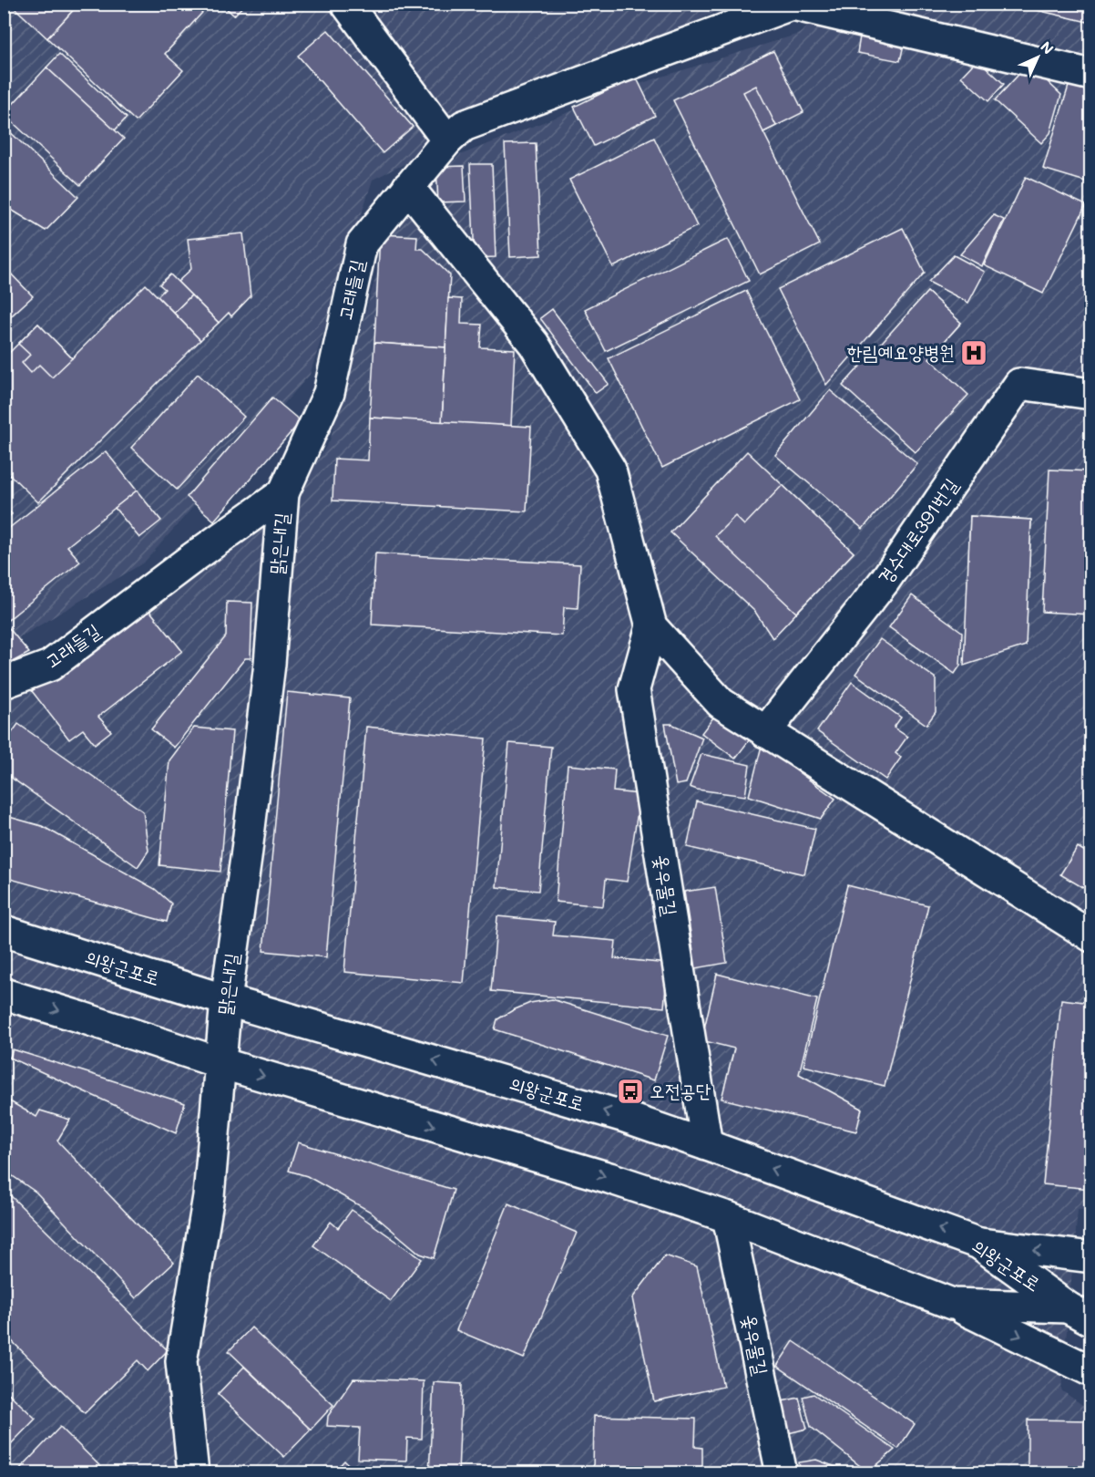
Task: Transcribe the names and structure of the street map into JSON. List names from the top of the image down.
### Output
{
  "streets": {
    "street": [
      "고래들길",
      "경수대로391번길",
      "맑은내길",
      "옻우물길",
      "의왕군포로"
    ]
  },
  "crossings": [
    ["고래들길", "맑은내길"],
    ["맑은내길", "의왕군포로"],
    ["옻우물길", "의왕군포로"]
  ],
  "places": {
    "hospital": ["한림예요양병원"],
    "bus stop": ["오전공단"]
  },
  "north": "top right"
}
